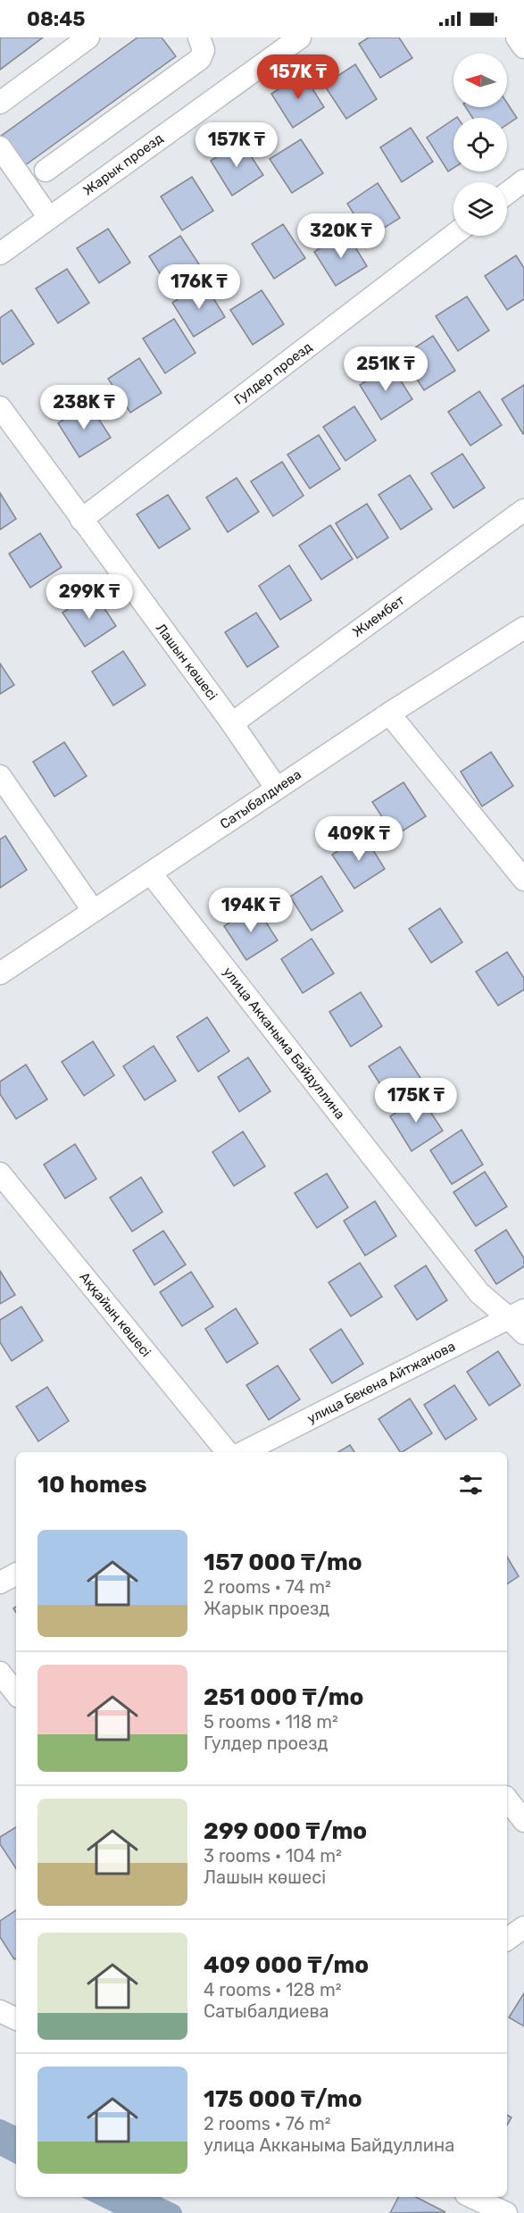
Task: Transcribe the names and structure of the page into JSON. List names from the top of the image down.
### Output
{
  "streets": {
    "street": [
      "Жарык проезд",
      "Гулдер проезд",
      "Жиембет",
      "Лашын көшесі",
      "Сатыбалдиева",
      "улица Акканыма Байдуллина",
      "Аққайың көшесі",
      "улица Бекена Айтжанова"
    ]
  },
  "crossings": [
    ["Гулдер проезд", "Лашын көшесі"],
    ["Жиембет", "Лашын көшесі"],
    ["Лашын көшесі", "Сатыбалдиева"],
    ["Сатыбалдиева", "улица Акканыма Байдуллина"],
    ["улица Акканыма Байдуллина", "улица Бекена Айтжанова"]
  ],
  "north": "left",
  "page": {
    "status": "08:45",
    "price": [
      "157K ₸",
      "157K ₸",
      "320K ₸",
      "176K ₸",
      "251K ₸",
      "238K ₸",
      "299K ₸",
      "409K ₸",
      "194K ₸",
      "175K ₸"
    ],
    "heading": "10 homes",
    "list": [
      {
        "name": "157 000 ₸/mo",
        "note": "2 rooms · 74 m² · Жарык проезд"
      },
      {
        "name": "251 000 ₸/mo",
        "note": "5 rooms · 118 m² · Гулдер проезд"
      },
      {
        "name": "299 000 ₸/mo",
        "note": "3 rooms · 104 m² · Лашын көшесі"
      },
      {
        "name": "409 000 ₸/mo",
        "note": "4 rooms · 128 m² · Сатыбалдиева"
      },
      {
        "name": "175 000 ₸/mo",
        "note": "2 rooms · 76 m² · улица Акканыма Байдуллина"
      }
    ]
  }
}
